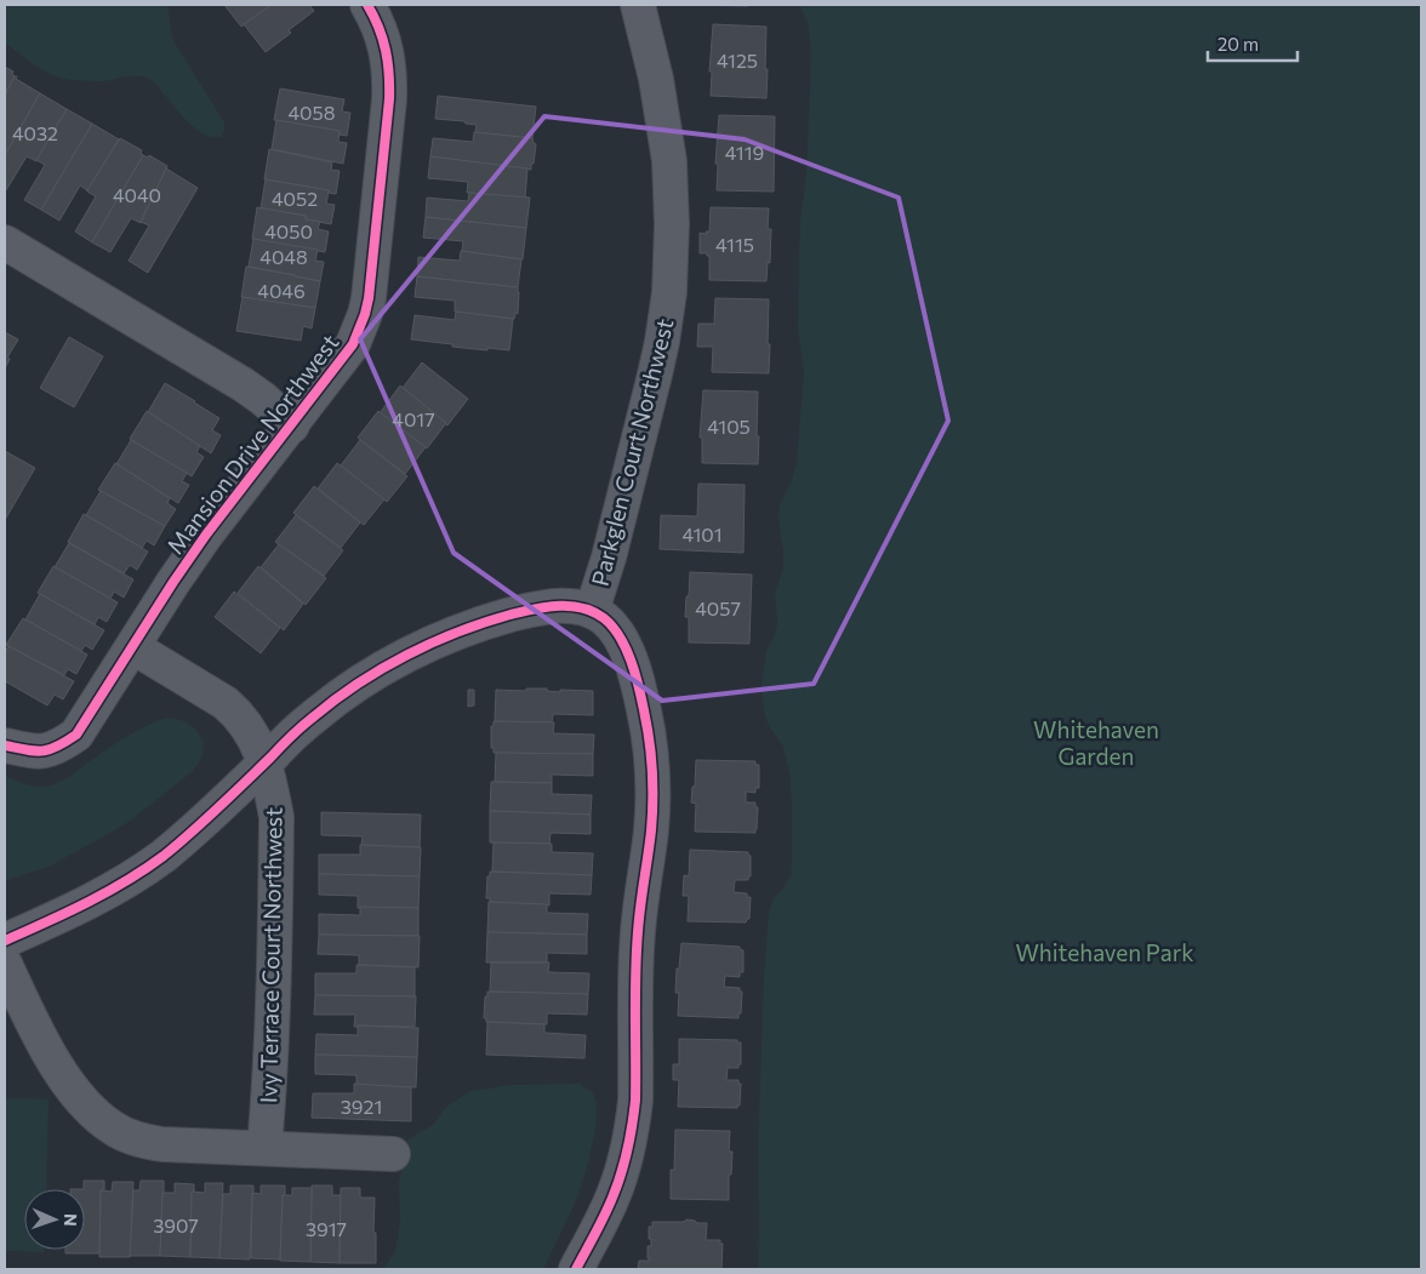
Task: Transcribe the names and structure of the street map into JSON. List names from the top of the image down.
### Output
{
  "streets": {
    "street": ["Mansion Drive Northwest", "Parkglen Court Northwest", "Ivy Terrace Court Northwest"]
  },
  "parks": ["Whitehaven Garden", "Whitehaven Park"],
  "house_numbers": [
    "4125",
    "4058",
    "4032",
    "4119",
    "4040",
    "4052",
    "4050",
    "4115",
    "4048",
    "4046",
    "4017",
    "4105",
    "4101",
    "4057",
    "3921",
    "3907",
    "3917"
  ],
  "scale_bar": "20 m",
  "north": "right"
}
